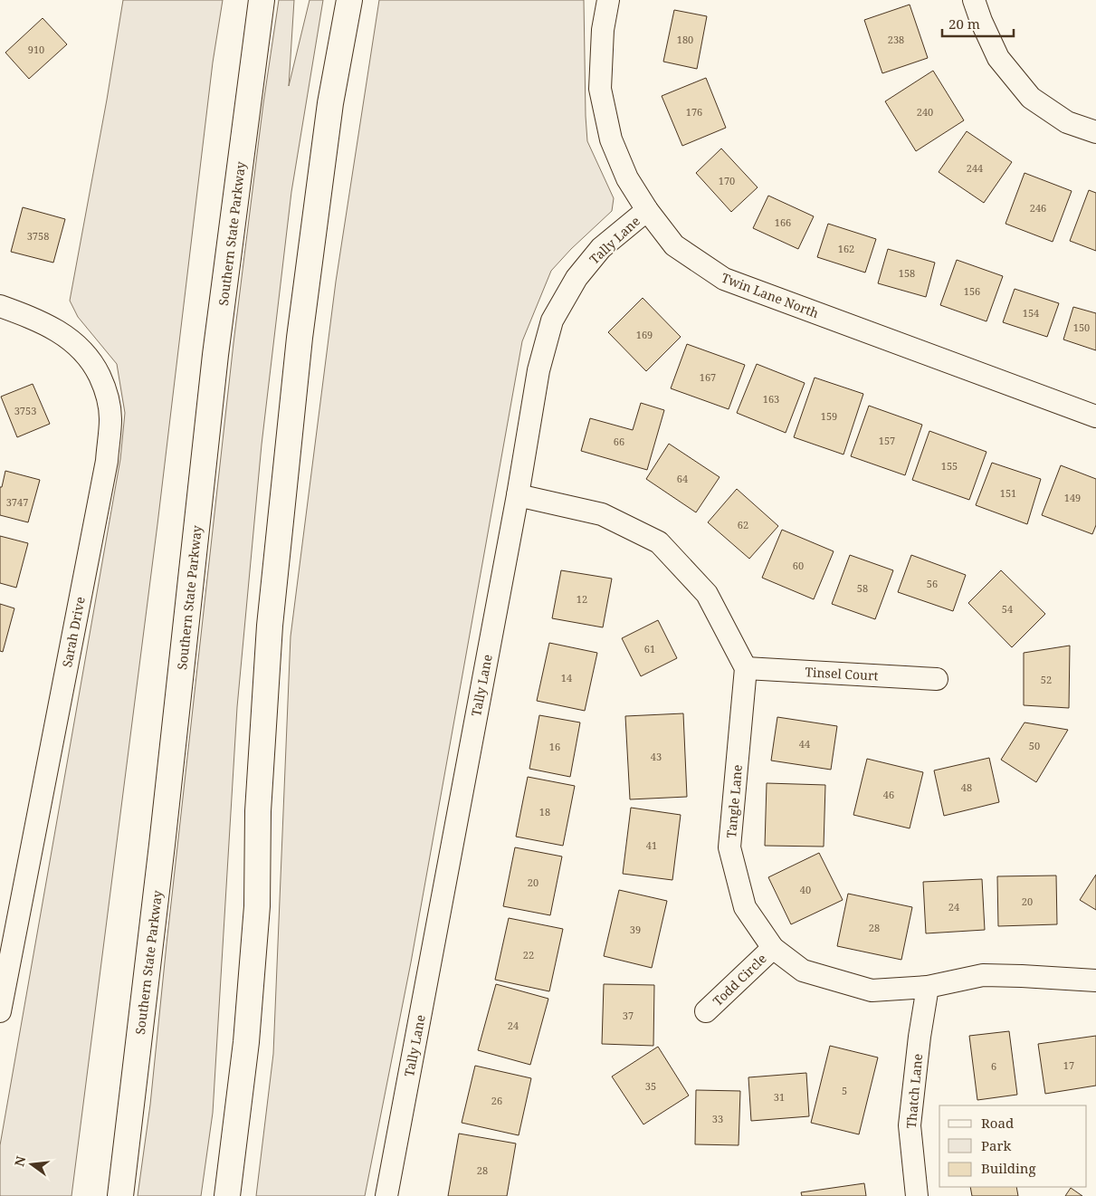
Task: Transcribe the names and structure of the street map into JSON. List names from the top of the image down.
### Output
{
  "streets": {
    "highway": ["Southern State Parkway"],
    "street": [
      "Tally Lane",
      "Twin Lane North",
      "Sarah Drive",
      "Tinsel Court",
      "Tangle Lane",
      "Todd Circle",
      "Thatch Lane"
    ]
  },
  "crossings": [
    ["Tally Lane", "Twin Lane North"],
    ["Tinsel Court", "Tangle Lane"],
    ["Tangle Lane", "Todd Circle"],
    ["Tangle Lane", "Thatch Lane"]
  ],
  "house_numbers": [
    "180",
    "238",
    "910",
    "176",
    "240",
    "244",
    "170",
    "246",
    "166",
    "3758",
    "162",
    "158",
    "156",
    "154",
    "150",
    "169",
    "167",
    "163",
    "3753",
    "159",
    "157",
    "66",
    "155",
    "64",
    "151",
    "149",
    "3747",
    "62",
    "60",
    "56",
    "58",
    "12",
    "54",
    "61",
    "14",
    "52",
    "44",
    "50",
    "16",
    "43",
    "48",
    "46",
    "18",
    "41",
    "20",
    "40",
    "20",
    "24",
    "28",
    "39",
    "22",
    "37",
    "24",
    "17",
    "6",
    "35",
    "5",
    "31",
    "26",
    "33",
    "28"
  ],
  "legend": ["Road", "Park", "Building"],
  "scale_bar": "20 m",
  "north": "left"
}
